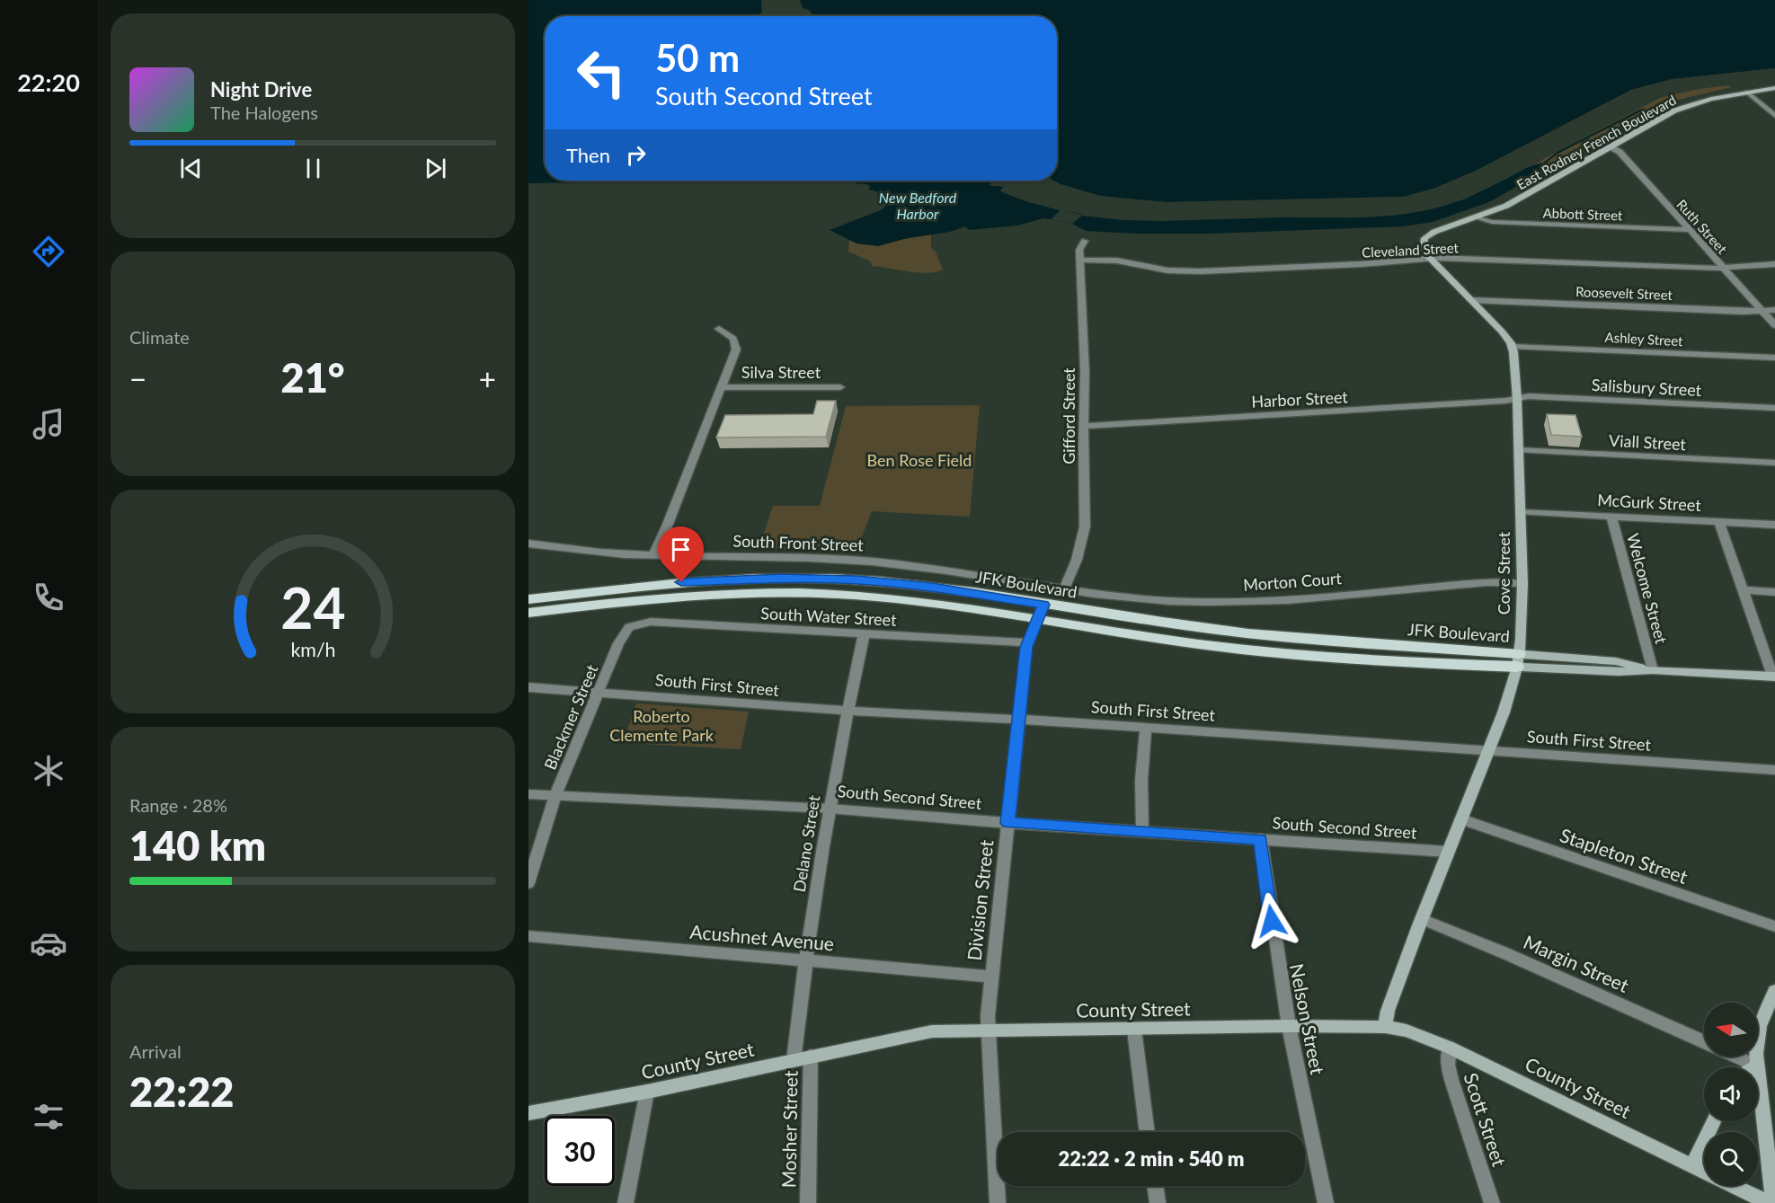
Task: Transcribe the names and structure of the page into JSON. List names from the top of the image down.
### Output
{
  "streets": {
    "main road": [
      "East Rodney French Boulevard",
      "Cove Street",
      "JFK Boulevard",
      "County Street"
    ],
    "street": [
      "Abbott Street",
      "Ruth Street",
      "Cleveland Street",
      "Roosevelt Street",
      "Ashley Street",
      "Silva Street",
      "Salisbury Street",
      "Harbor Street",
      "Gifford Street",
      "Viall Street",
      "McGurk Street",
      "South Front Street",
      "Morton Court",
      "Welcome Street",
      "South Water Street",
      "South First Street",
      "Blackmer Street",
      "South Second Street",
      "Delano Street",
      "Stapleton Street",
      "Division Street",
      "Acushnet Avenue",
      "Margin Street",
      "Nelson Street",
      "Scott Street",
      "Mosher Street"
    ]
  },
  "crossings": [
    ["East Rodney French Boulevard", "Abbott Street"],
    ["East Rodney French Boulevard", "Ruth Street"],
    ["East Rodney French Boulevard", "Cleveland Street"],
    ["East Rodney French Boulevard", "Cove Street"],
    ["Abbott Street", "Ruth Street"],
    ["Ruth Street", "Cleveland Street"],
    ["Ruth Street", "Roosevelt Street"],
    ["Cleveland Street", "Gifford Street"],
    ["Cleveland Street", "Cove Street"],
    ["Roosevelt Street", "Cove Street"],
    ["Ashley Street", "Cove Street"],
    ["Salisbury Street", "Harbor Street"],
    ["Salisbury Street", "Cove Street"],
    ["Harbor Street", "Gifford Street"],
    ["Harbor Street", "Cove Street"],
    ["Gifford Street", "South Front Street"],
    ["Gifford Street", "Morton Court"],
    ["Viall Street", "Cove Street"],
    ["McGurk Street", "Cove Street"],
    ["McGurk Street", "Welcome Street"],
    ["South Front Street", "Morton Court"],
    ["Cove Street", "Morton Court"],
    ["Cove Street", "JFK Boulevard"],
    ["Cove Street", "South First Street"],
    ["Cove Street", "South Second Street"],
    ["Cove Street", "Stapleton Street"],
    ["Cove Street", "Margin Street"],
    ["Cove Street", "County Street"],
    ["JFK Boulevard", "Division Street"],
    ["South Water Street", "Blackmer Street"],
    ["South Water Street", "Delano Street"],
    ["South Water Street", "Division Street"],
    ["South First Street", "Blackmer Street"],
    ["South First Street", "Delano Street"],
    ["South First Street", "Division Street"],
    ["Blackmer Street", "South Second Street"],
    ["South Second Street", "Delano Street"],
    ["South Second Street", "Division Street"],
    ["South Second Street", "Nelson Street"],
    ["Delano Street", "Acushnet Avenue"],
    ["Delano Street", "County Street"],
    ["Division Street", "Acushnet Avenue"],
    ["Division Street", "County Street"],
    ["County Street", "Nelson Street"],
    ["County Street", "Scott Street"],
    ["County Street", "Mosher Street"]
  ],
  "water": ["New Bedford Harbor"],
  "parks": ["Ben Rose Field", "Roberto Clemente Park"],
  "north": "left",
  "page": {
    "tabs": "22:20",
    "turn": ["50 m", "South Second Street"],
    "song": ["Night Drive", "The Halogens"],
    "then": "Then",
    "tile": [
      "Climate",
      ["Range · 28%", "140 km"],
      ["Arrival", "22:22"]
    ],
    "heat": ["−", "21°", "+"],
    "limit": "30",
    "trip": "22:22 · 2 min · 540 m",
    "gauge": ["24", "km/h"]
  }
}
